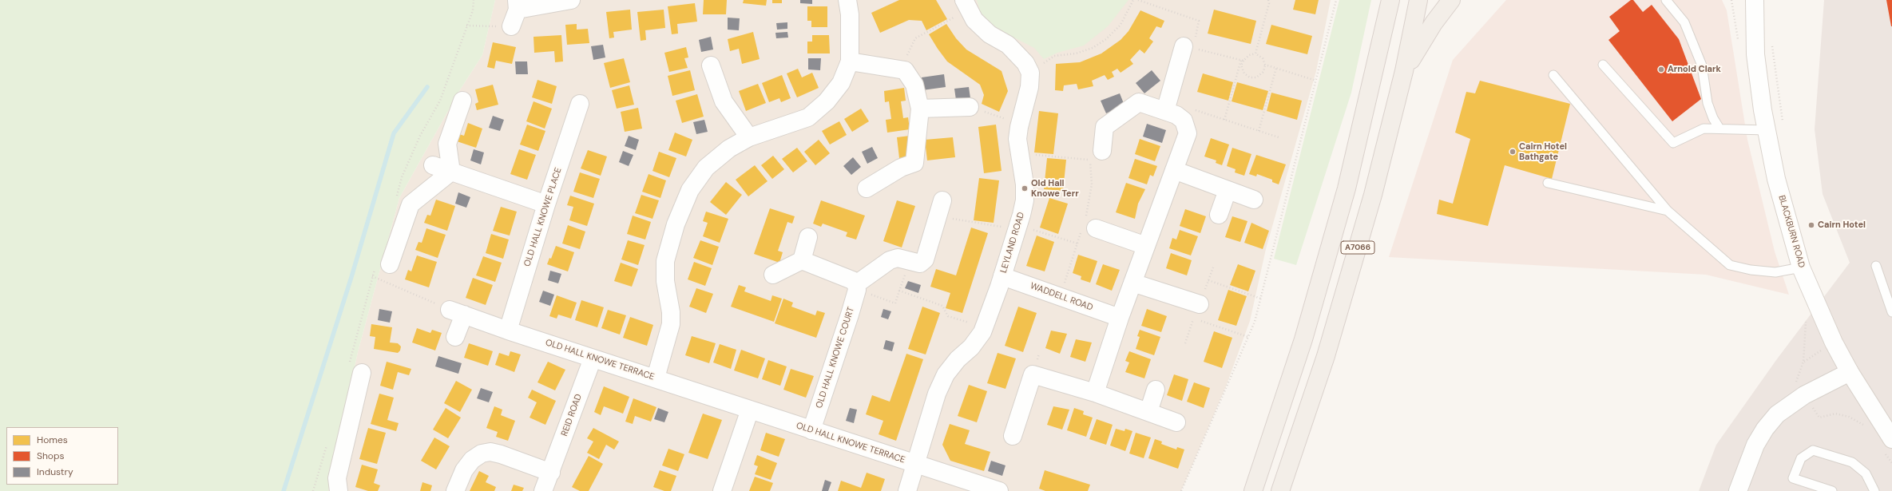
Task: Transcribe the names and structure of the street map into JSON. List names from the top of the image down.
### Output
{
  "streets": {
    "main road": ["A7066"],
    "street": [
      "OLD HALL KNOWE PLACE",
      "BLACKBURN ROAD",
      "LEYLAND ROAD",
      "WADDELL ROAD",
      "OLD HALL KNOWE COURT",
      "OLD HALL KNOWE TERRACE",
      "REID ROAD"
    ]
  },
  "crossings": [
    ["OLD HALL KNOWE PLACE", "OLD HALL KNOWE TERRACE"],
    ["LEYLAND ROAD", "WADDELL ROAD"],
    ["LEYLAND ROAD", "OLD HALL KNOWE TERRACE"],
    ["OLD HALL KNOWE COURT", "OLD HALL KNOWE TERRACE"],
    ["OLD HALL KNOWE TERRACE", "REID ROAD"]
  ],
  "places": [
    "Arnold Clark",
    "Cairn Hotel Bathgate",
    "Old Hall Knowe Terr",
    "Cairn Hotel"
  ],
  "legend": ["Homes", "Shops", "Industry"]
}
